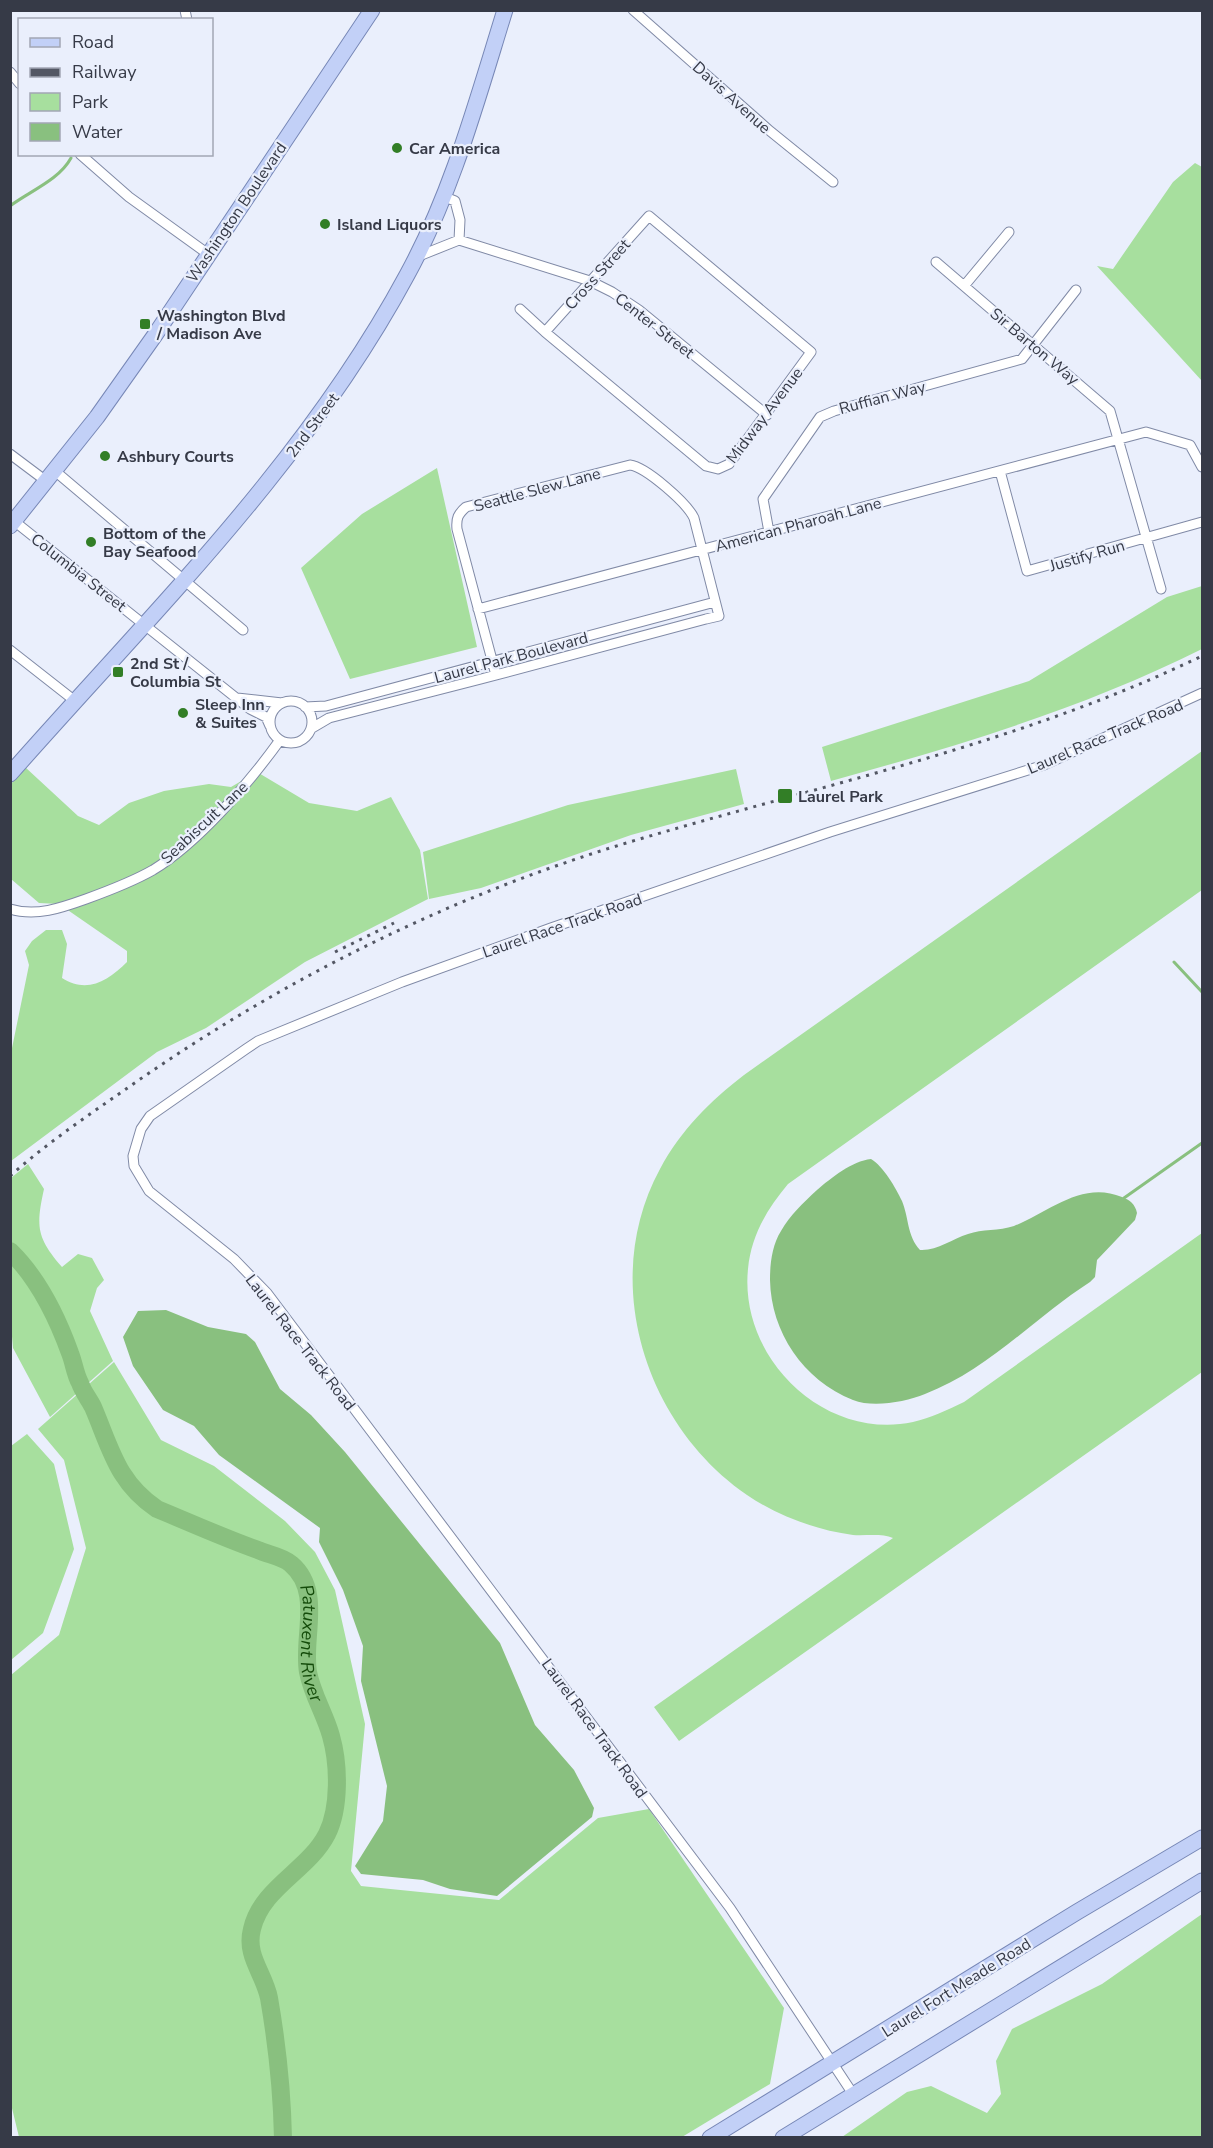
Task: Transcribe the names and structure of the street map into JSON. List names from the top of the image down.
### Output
{
  "streets": {
    "main road": ["Washington Boulevard", "2nd Street", "Laurel Fort Meade Road"],
    "street": [
      "Davis Avenue",
      "Cross Street",
      "Center Street",
      "Sir Barton Way",
      "Ruffian Way",
      "Midway Avenue",
      "Seattle Slew Lane",
      "American Pharoah Lane",
      "Justify Run",
      "Columbia Street",
      "Laurel Park Boulevard",
      "Laurel Race Track Road",
      "Seabiscuit Lane"
    ]
  },
  "crossings": [
    ["Washington Boulevard", "Columbia Street"],
    ["Cross Street", "Center Street"],
    ["Cross Street", "Midway Avenue"],
    ["Center Street", "Midway Avenue"],
    ["Sir Barton Way", "Ruffian Way"],
    ["Sir Barton Way", "American Pharoah Lane"],
    ["Sir Barton Way", "Justify Run"],
    ["Ruffian Way", "American Pharoah Lane"],
    ["2nd Street", "Columbia Street"],
    ["Seattle Slew Lane", "American Pharoah Lane"],
    ["Seattle Slew Lane", "Laurel Park Boulevard"],
    ["American Pharoah Lane", "Justify Run"],
    ["Laurel Park Boulevard", "Seabiscuit Lane"],
    ["Laurel Race Track Road", "Laurel Fort Meade Road"]
  ],
  "water": ["Patuxent River"],
  "places": {
    "other": [
      "Car America",
      "Island Liquors",
      "Ashbury Courts",
      "Bottom of the Bay Seafood",
      "Sleep Inn & Suites"
    ],
    "transit": ["Washington Blvd / Madison Ave", "2nd St / Columbia St", "Laurel Park"]
  },
  "legend": [
    "Road",
    "Railway",
    "Park",
    "Water"
  ]
}
